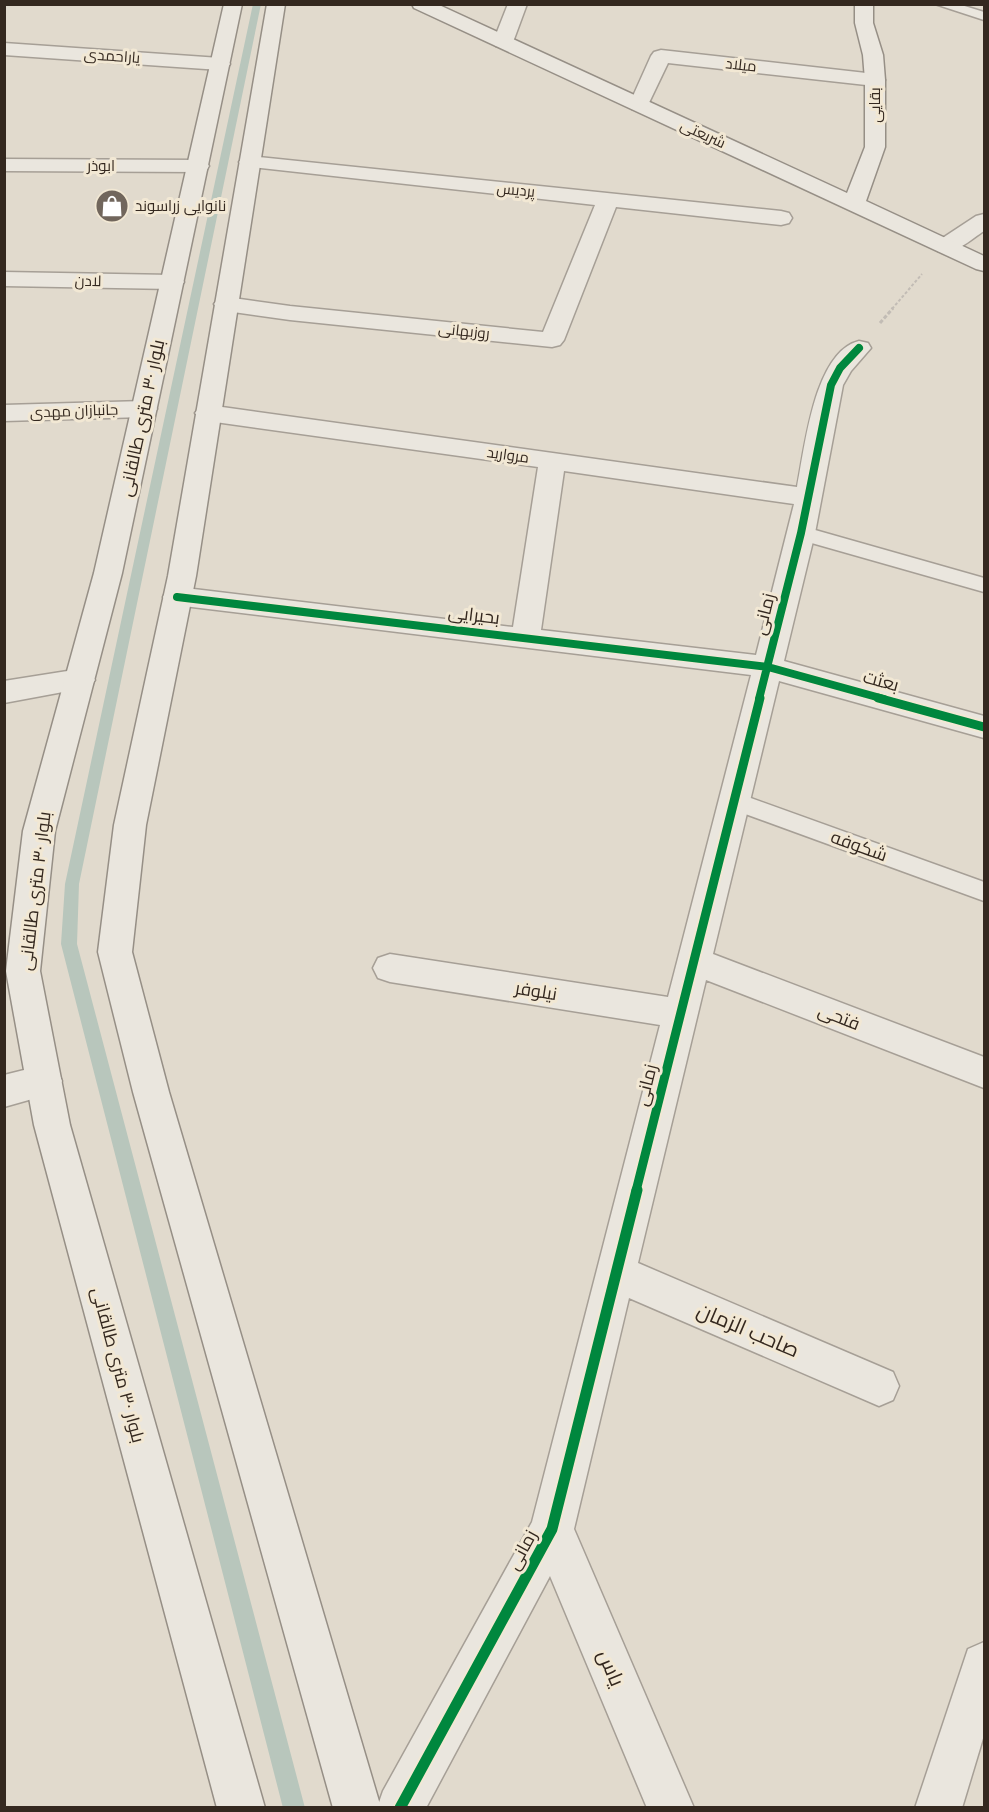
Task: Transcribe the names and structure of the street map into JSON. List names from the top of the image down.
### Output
{
  "streets": {
    "street": [
      "یاراحمدی",
      "میلاد",
      "بقایی",
      "شریعتی",
      "ابوذر",
      "پردیس",
      "لادن",
      "روزبهانی",
      "جانبازان مهدی",
      "بلوار ۳۰ متری طالقانی",
      "مروارید",
      "زمانی",
      "بحیرایی",
      "بعثت",
      "نیلوفر",
      "فتحی",
      "صاحب الزمان",
      "یاس"
    ],
    "lane": ["شکوفه"]
  },
  "crossings": [
    ["یاراحمدی", "بلوار ۳۰ متری طالقانی"],
    ["میلاد", "بقایی"],
    ["میلاد", "شریعتی"],
    ["بقایی", "شریعتی"],
    ["ابوذر", "بلوار ۳۰ متری طالقانی"],
    ["پردیس", "روزبهانی"],
    ["لادن", "بلوار ۳۰ متری طالقانی"],
    ["جانبازان مهدی", "بلوار ۳۰ متری طالقانی"],
    ["مروارید", "زمانی"],
    ["زمانی", "بحیرایی"],
    ["زمانی", "بعثت"],
    ["زمانی", "شکوفه"],
    ["زمانی", "نیلوفر"],
    ["زمانی", "فتحی"],
    ["زمانی", "صاحب الزمان"],
    ["زمانی", "یاس"],
    ["بحیرایی", "بعثت"]
  ],
  "places": {
    "shop": ["نانوایی زراسوند"]
  }
}
